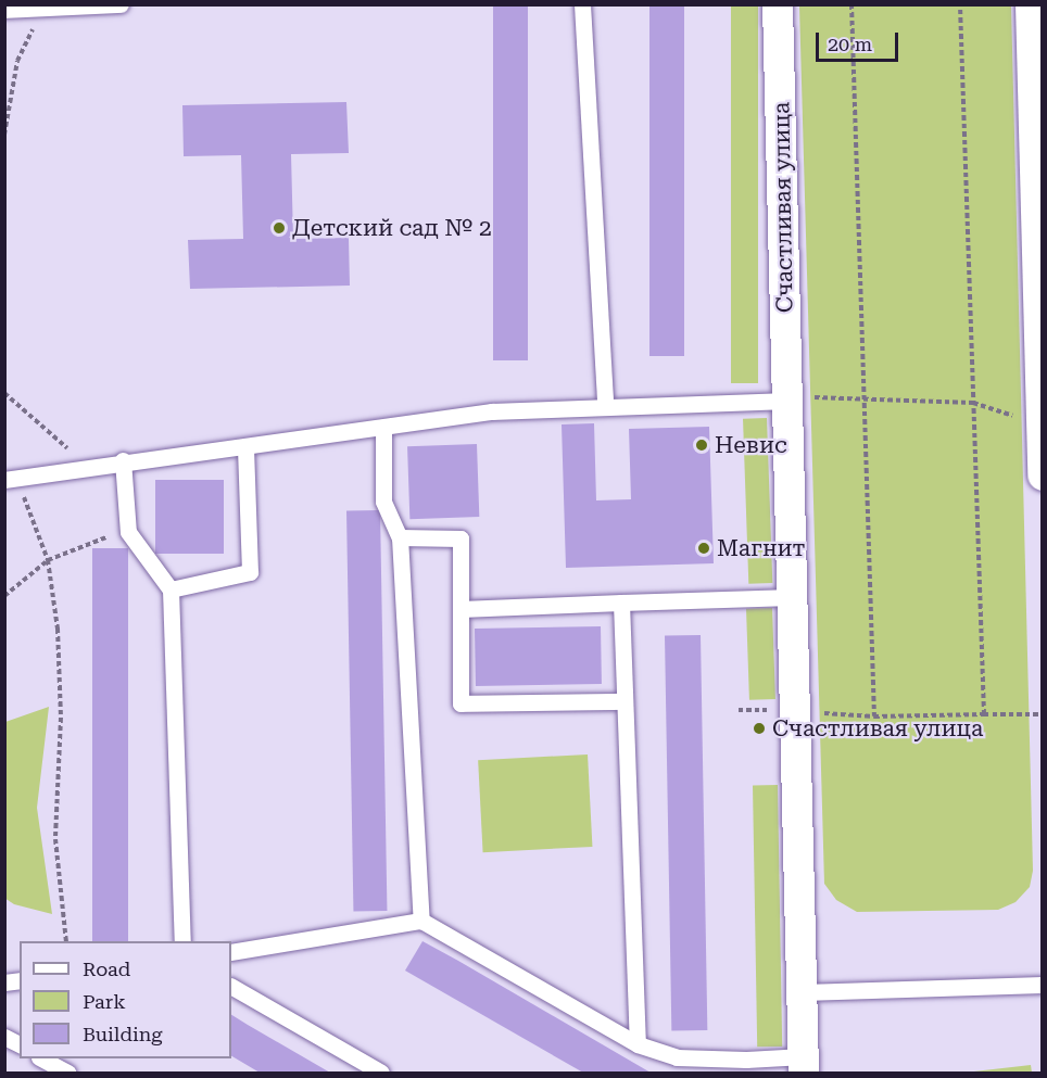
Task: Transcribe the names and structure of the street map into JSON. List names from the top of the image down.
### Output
{
  "streets": {
    "street": ["Счастливая улица"]
  },
  "places": [
    "Детский сад № 2",
    "Невис",
    "Магнит",
    "Счастливая улица"
  ],
  "legend": ["Road", "Park", "Building"],
  "scale_bar": "20 m"
}
